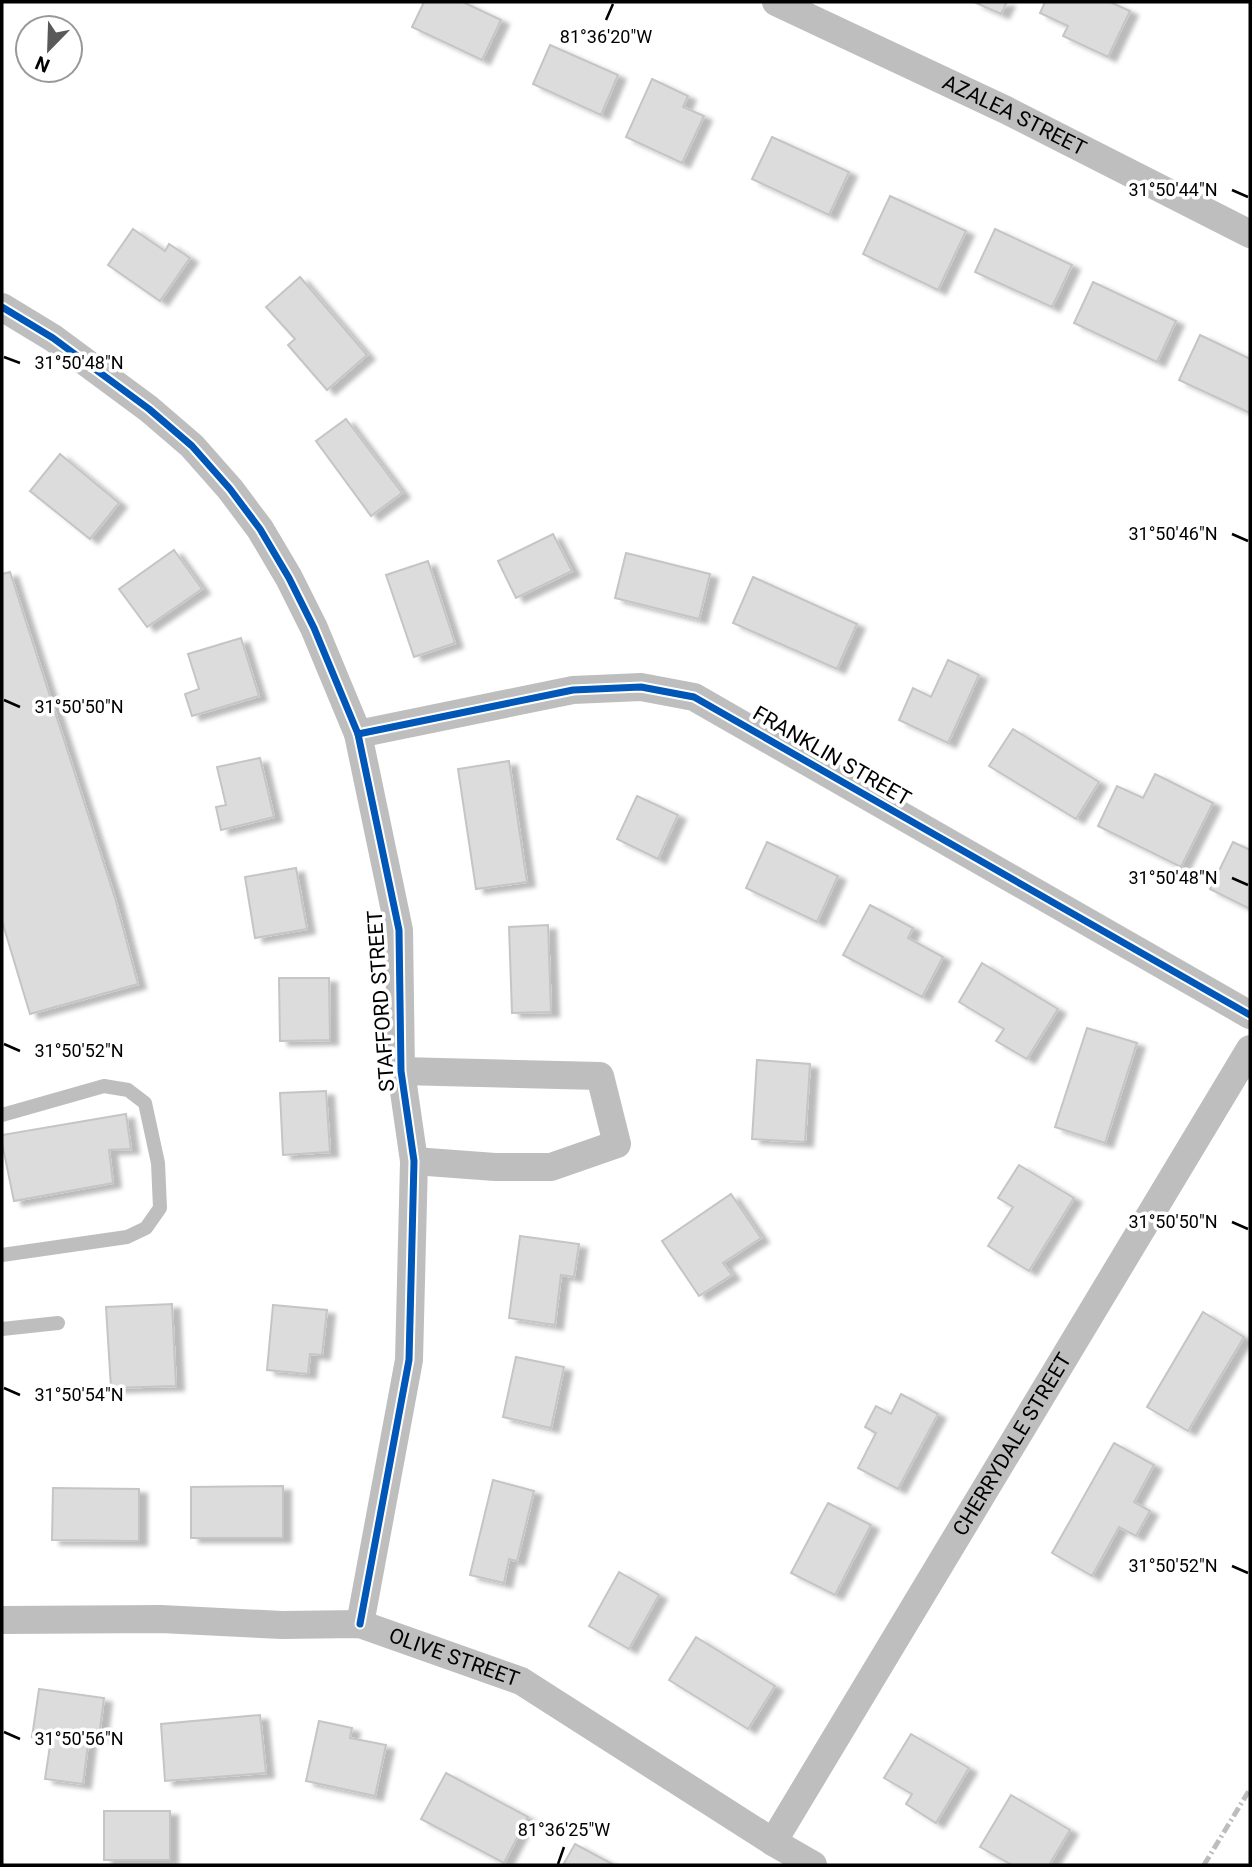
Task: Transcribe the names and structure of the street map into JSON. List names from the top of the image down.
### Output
{
  "streets": {
    "street": [
      "AZALEA STREET",
      "FRANKLIN STREET",
      "STAFFORD STREET",
      "CHERRYDALE STREET",
      "OLIVE STREET"
    ]
  },
  "crossings": [
    ["FRANKLIN STREET", "STAFFORD STREET"],
    ["STAFFORD STREET", "OLIVE STREET"],
    ["CHERRYDALE STREET", "OLIVE STREET"]
  ],
  "north": "bottom left",
  "coordinates": [
    "81°36'20\"W",
    "31°50'44\"N",
    "31°50'48\"N",
    "31°50'46\"N",
    "31°50'50\"N",
    "31°50'52\"N",
    "31°50'54\"N",
    "31°50'56\"N",
    "81°36'25\"W"
  ]
}
